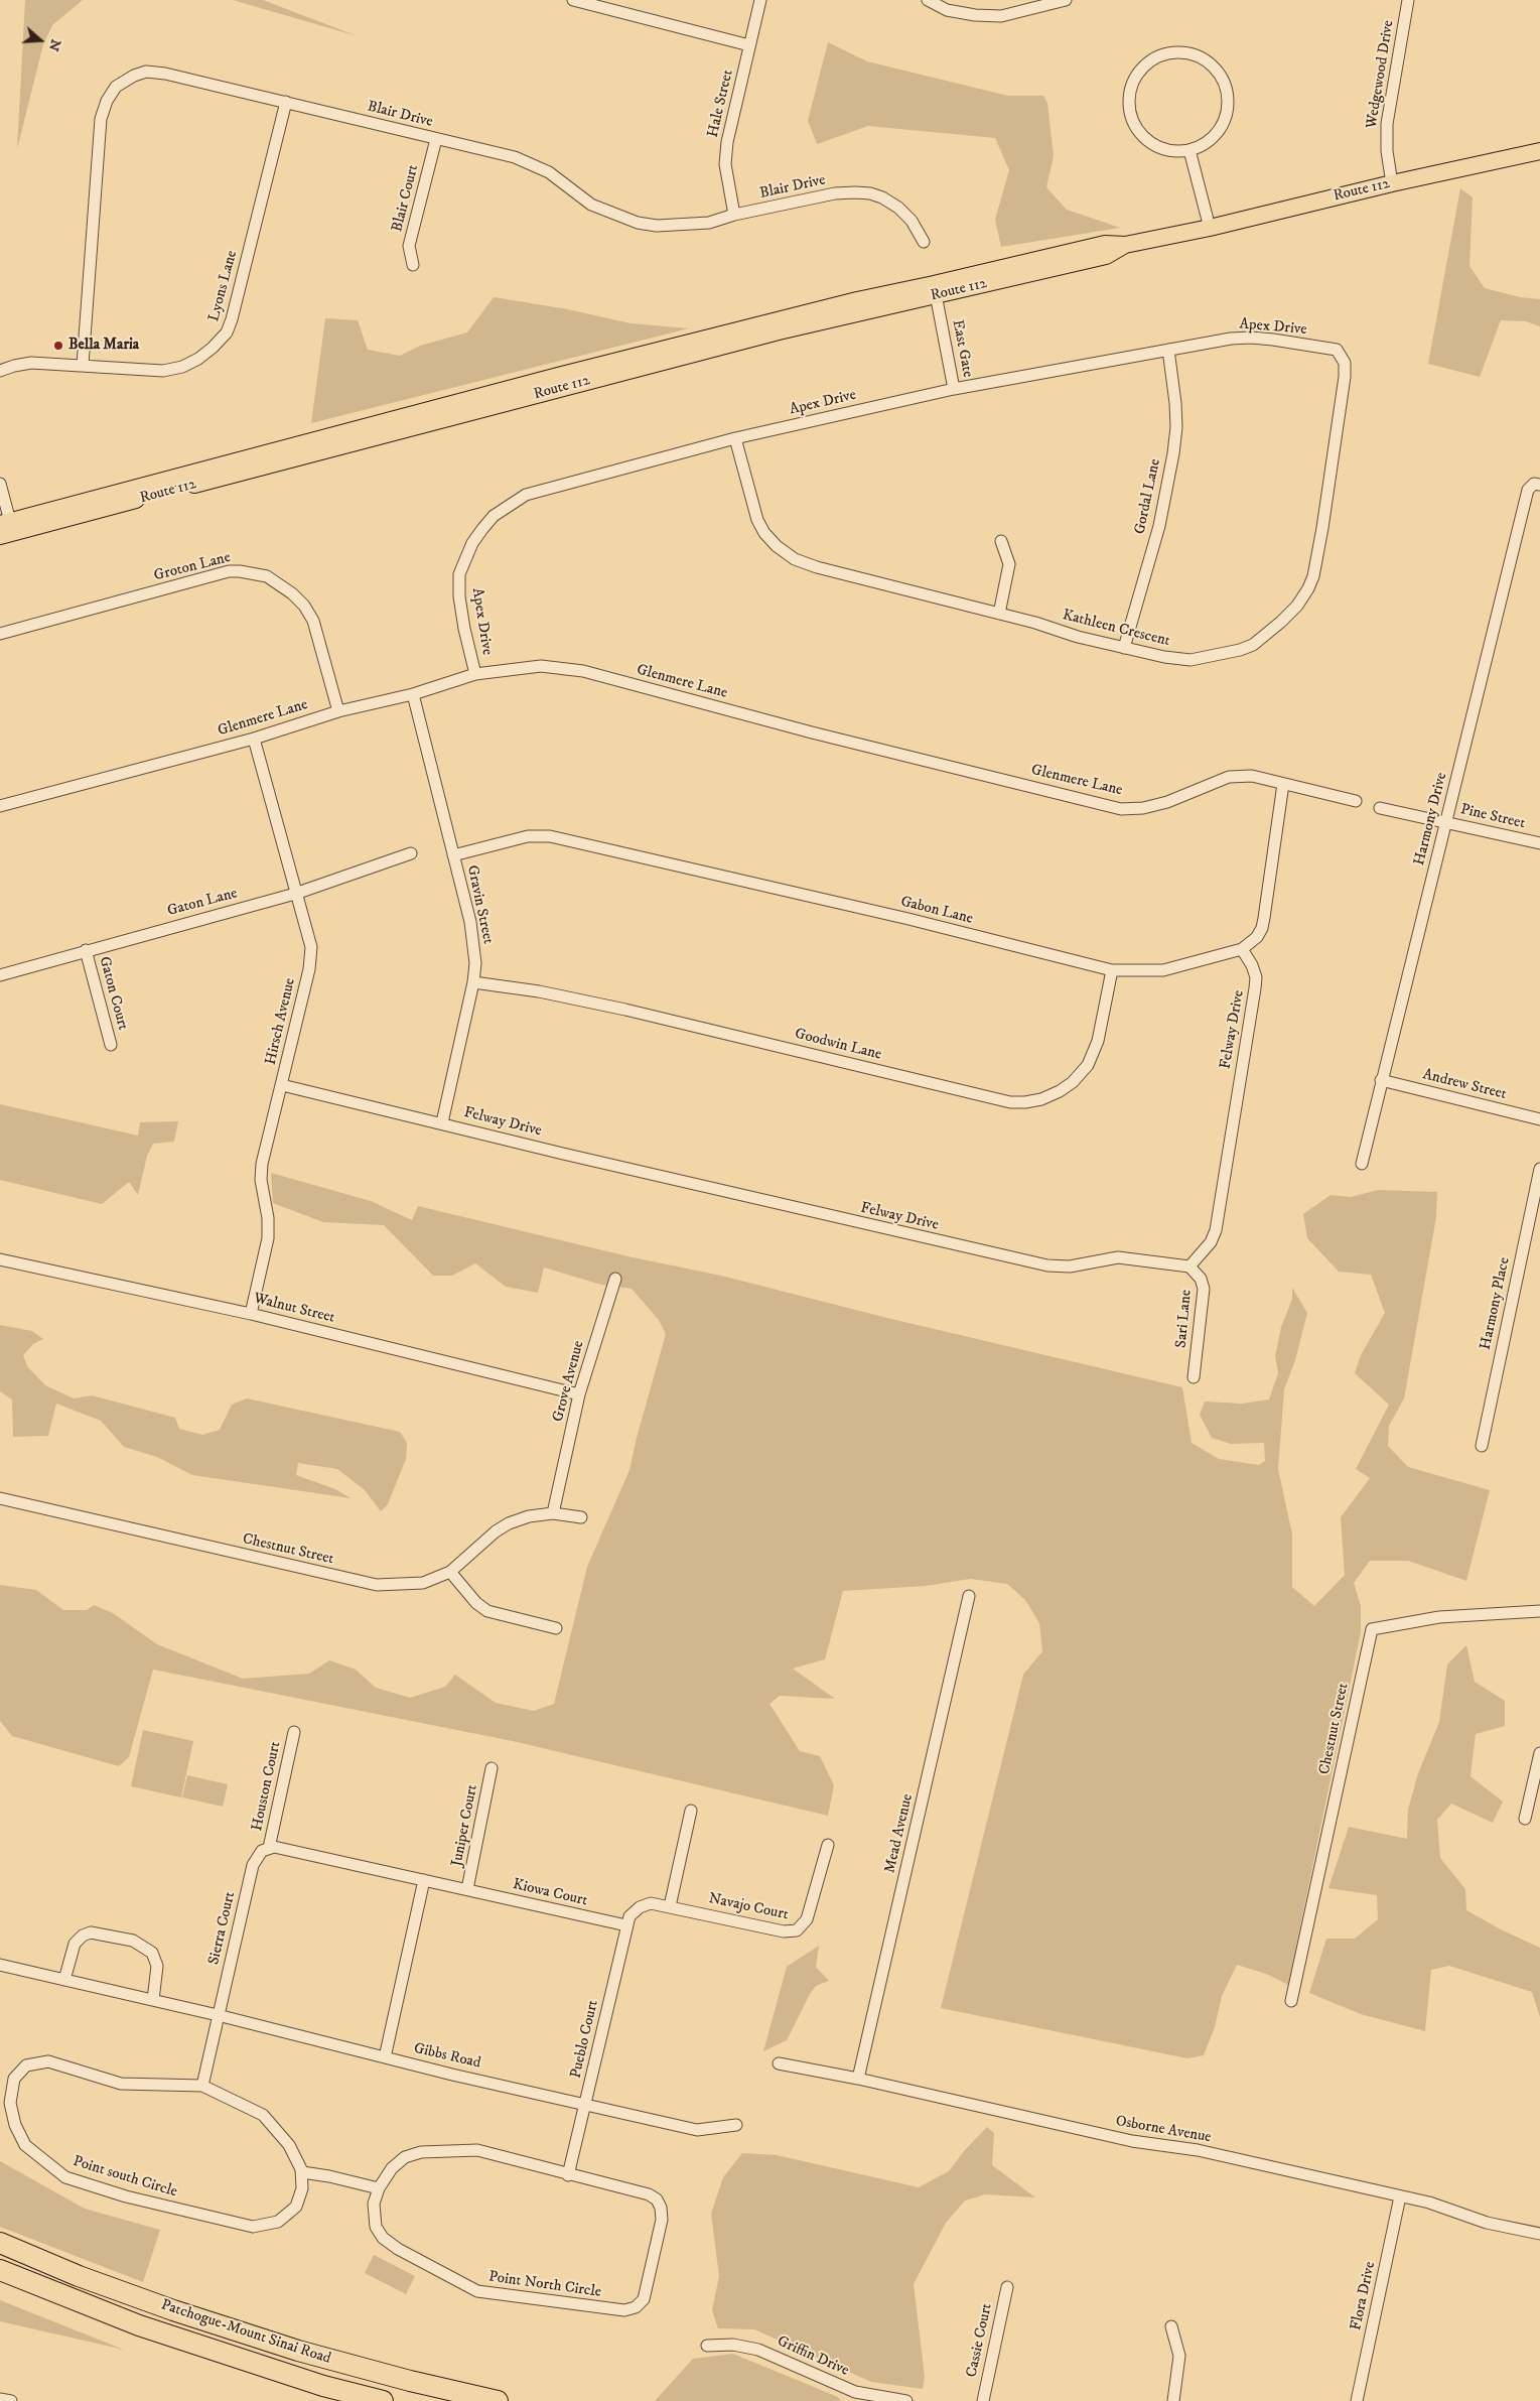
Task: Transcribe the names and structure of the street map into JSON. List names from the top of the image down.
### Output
{
  "streets": {
    "highway": ["Patchogue-Mount Sinai Road"],
    "main road": ["Route 112"],
    "street": [
      "Wedgewood Drive",
      "Hale Street",
      "Blair Drive",
      "Blair Court",
      "Lyons Lane",
      "Apex Drive",
      "East Gate",
      "Gordal Lane",
      "Groton Lane",
      "Kathleen Crescent",
      "Glenmere Lane",
      "Pine Street",
      "Harmony Drive",
      "Gaton Lane",
      "Gravin Street",
      "Gabon Lane",
      "Gaton Court",
      "Hirsch Avenue",
      "Felway Drive",
      "Goodwin Lane",
      "Andrew Street",
      "Harmony Place",
      "Walnut Street",
      "Sari Lane",
      "Grove Avenue",
      "Chestnut Street",
      "Houston Court",
      "Juniper Court",
      "Mead Avenue",
      "Kiowa Court",
      "Navajo Court",
      "Sierra Court",
      "Pueblo Court",
      "Gibbs Road",
      "Osborne Avenue",
      "Point south Circle",
      "Point North Circle",
      "Flora Drive",
      "Cassie Court",
      "Griffin Drive"
    ]
  },
  "crossings": [
    ["Wedgewood Drive", "Route 112"],
    ["Hale Street", "Blair Drive"],
    ["Blair Drive", "Blair Court"],
    ["Blair Drive", "Lyons Lane"],
    ["Route 112", "East Gate"],
    ["Apex Drive", "East Gate"],
    ["Apex Drive", "Gordal Lane"],
    ["Apex Drive", "Kathleen Crescent"],
    ["Apex Drive", "Glenmere Lane"],
    ["Gordal Lane", "Kathleen Crescent"],
    ["Groton Lane", "Glenmere Lane"],
    ["Glenmere Lane", "Gravin Street"],
    ["Glenmere Lane", "Gabon Lane"],
    ["Glenmere Lane", "Hirsch Avenue"],
    ["Pine Street", "Harmony Drive"],
    ["Harmony Drive", "Andrew Street"],
    ["Gaton Lane", "Gaton Court"],
    ["Gaton Lane", "Hirsch Avenue"],
    ["Gravin Street", "Gabon Lane"],
    ["Gravin Street", "Felway Drive"],
    ["Gravin Street", "Goodwin Lane"],
    ["Gabon Lane", "Felway Drive"],
    ["Gabon Lane", "Goodwin Lane"],
    ["Hirsch Avenue", "Felway Drive"],
    ["Hirsch Avenue", "Walnut Street"],
    ["Felway Drive", "Sari Lane"],
    ["Walnut Street", "Grove Avenue"],
    ["Grove Avenue", "Chestnut Street"],
    ["Houston Court", "Sierra Court"],
    ["Juniper Court", "Kiowa Court"],
    ["Mead Avenue", "Osborne Avenue"],
    ["Kiowa Court", "Pueblo Court"],
    ["Navajo Court", "Pueblo Court"],
    ["Sierra Court", "Gibbs Road"],
    ["Sierra Court", "Point south Circle"],
    ["Pueblo Court", "Gibbs Road"],
    ["Pueblo Court", "Point North Circle"],
    ["Osborne Avenue", "Flora Drive"]
  ],
  "places": ["Bella Maria"],
  "north": "right"
}
